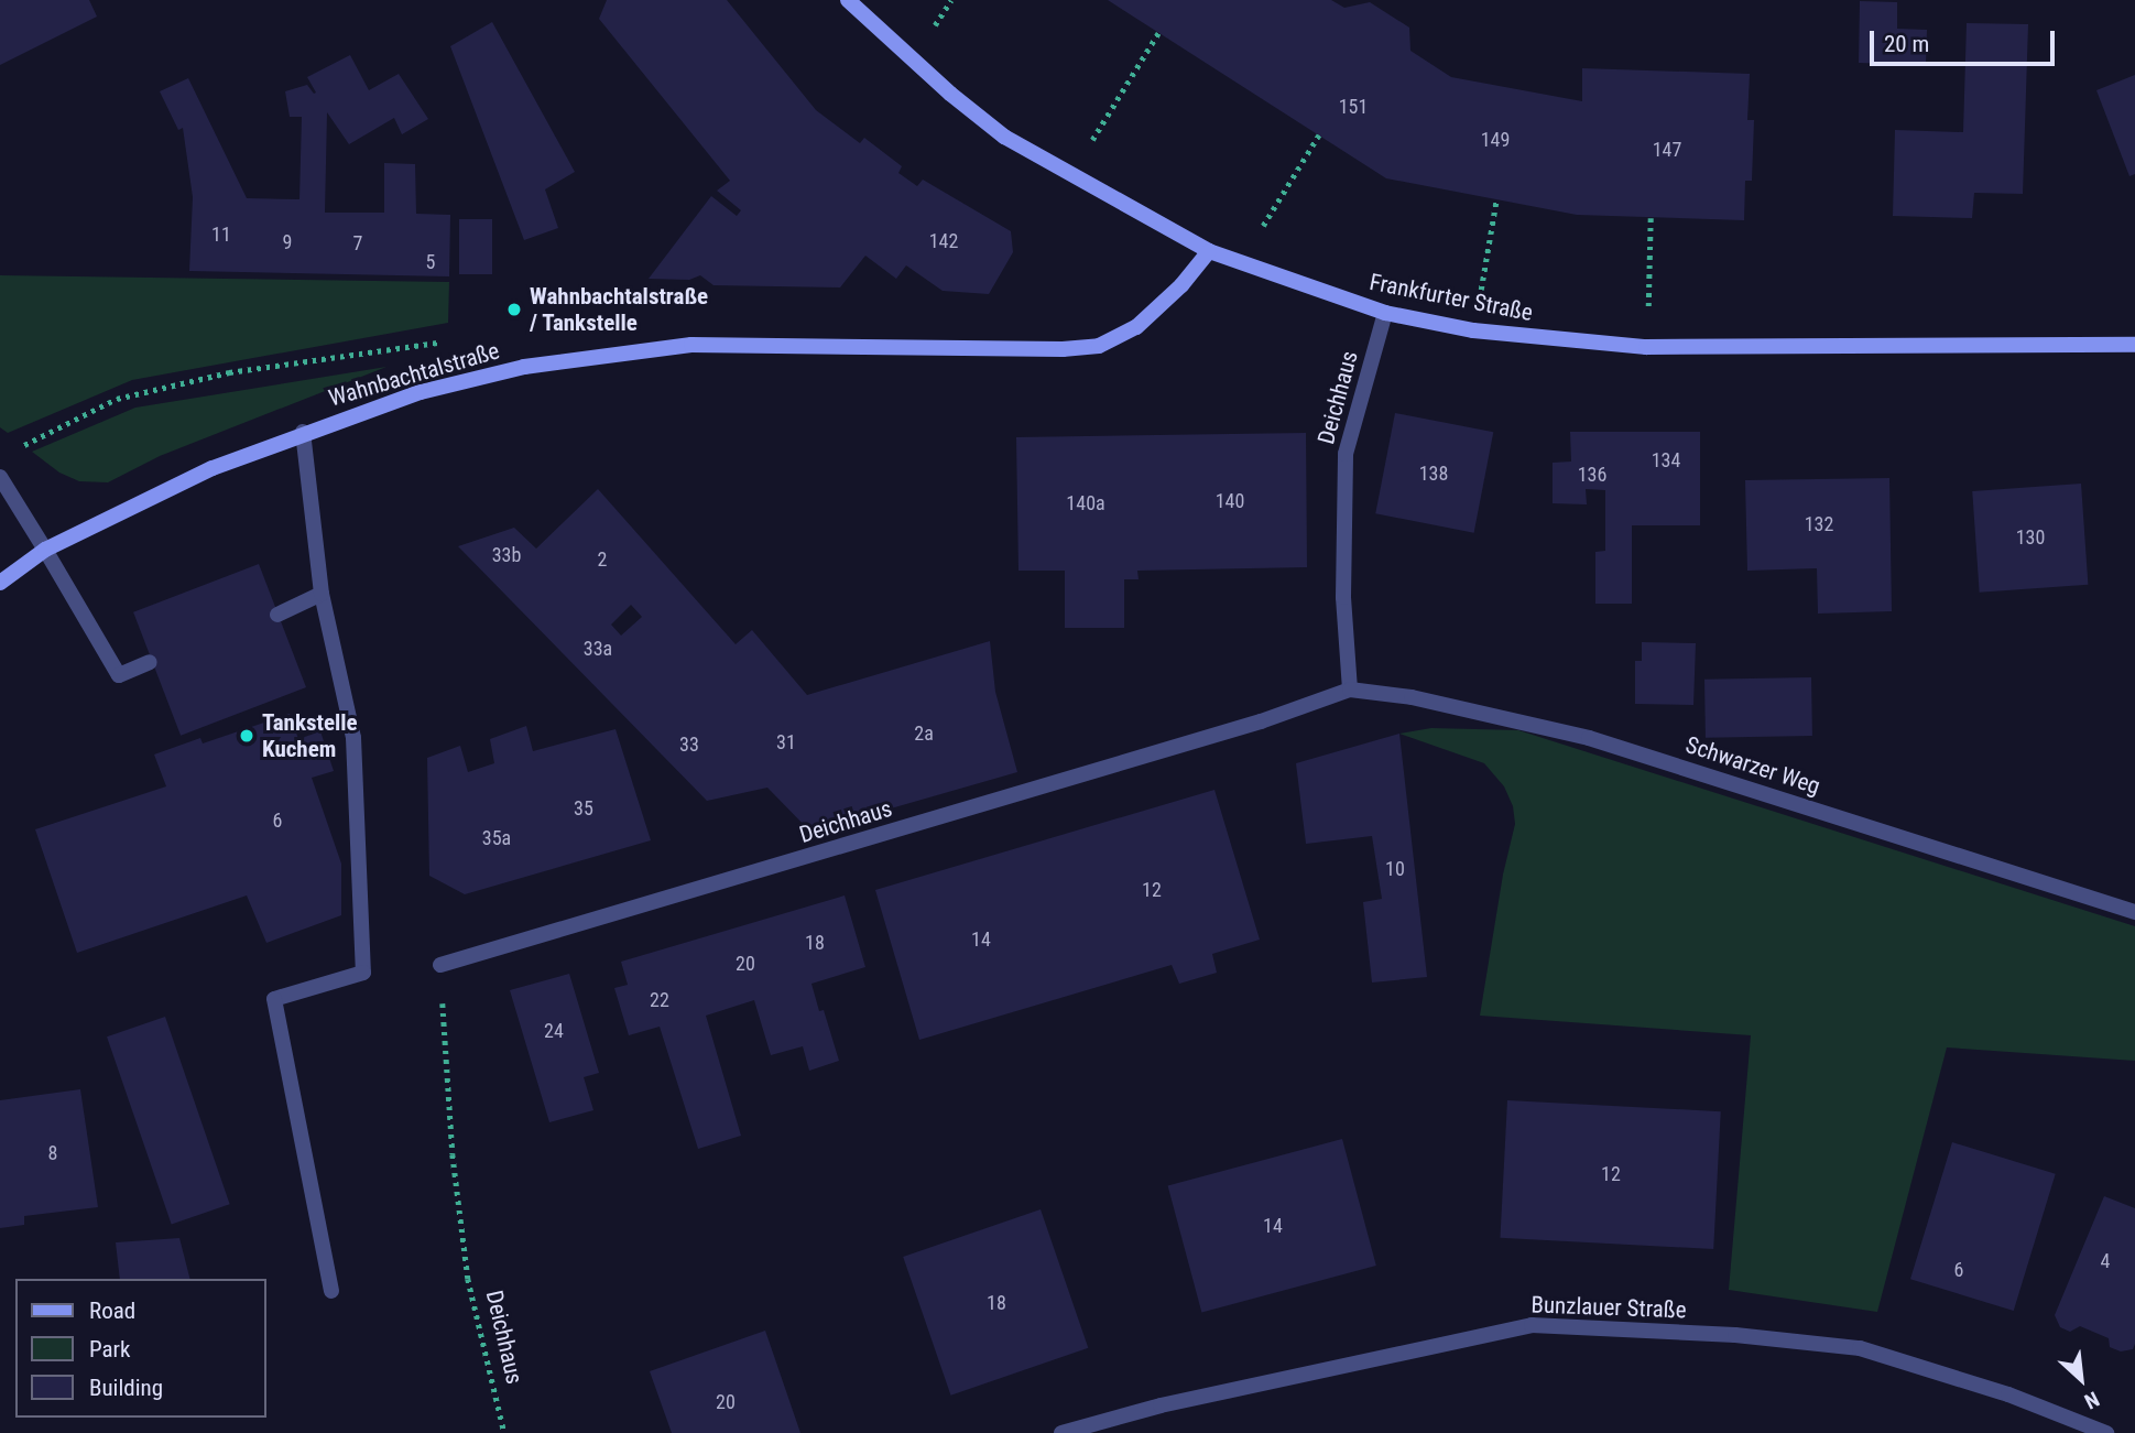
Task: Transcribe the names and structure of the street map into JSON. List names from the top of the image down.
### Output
{
  "streets": {
    "main road": ["Frankfurter Straße", "Wahnbachtalstraße"],
    "street": ["Deichhaus", "Schwarzer Weg", "Bunzlauer Straße"]
  },
  "crossings": [
    ["Frankfurter Straße", "Wahnbachtalstraße"],
    ["Frankfurter Straße", "Deichhaus"],
    ["Deichhaus", "Schwarzer Weg"]
  ],
  "places": ["Wahnbachtalstraße / Tankstelle", "Tankstelle Kuchem"],
  "house_numbers": [
    "151",
    "149",
    "147",
    "11",
    "142",
    "9",
    "7",
    "5",
    "134",
    "138",
    "136",
    "140",
    "140a",
    "132",
    "130",
    "33b",
    "2",
    "33a",
    "2a",
    "31",
    "33",
    "35",
    "6",
    "35a",
    "10",
    "12",
    "14",
    "18",
    "20",
    "22",
    "24",
    "8",
    "12",
    "14",
    "4",
    "6",
    "18",
    "20"
  ],
  "legend": ["Road", "Park", "Building"],
  "scale_bar": "20 m",
  "north": "bottom right"
}
